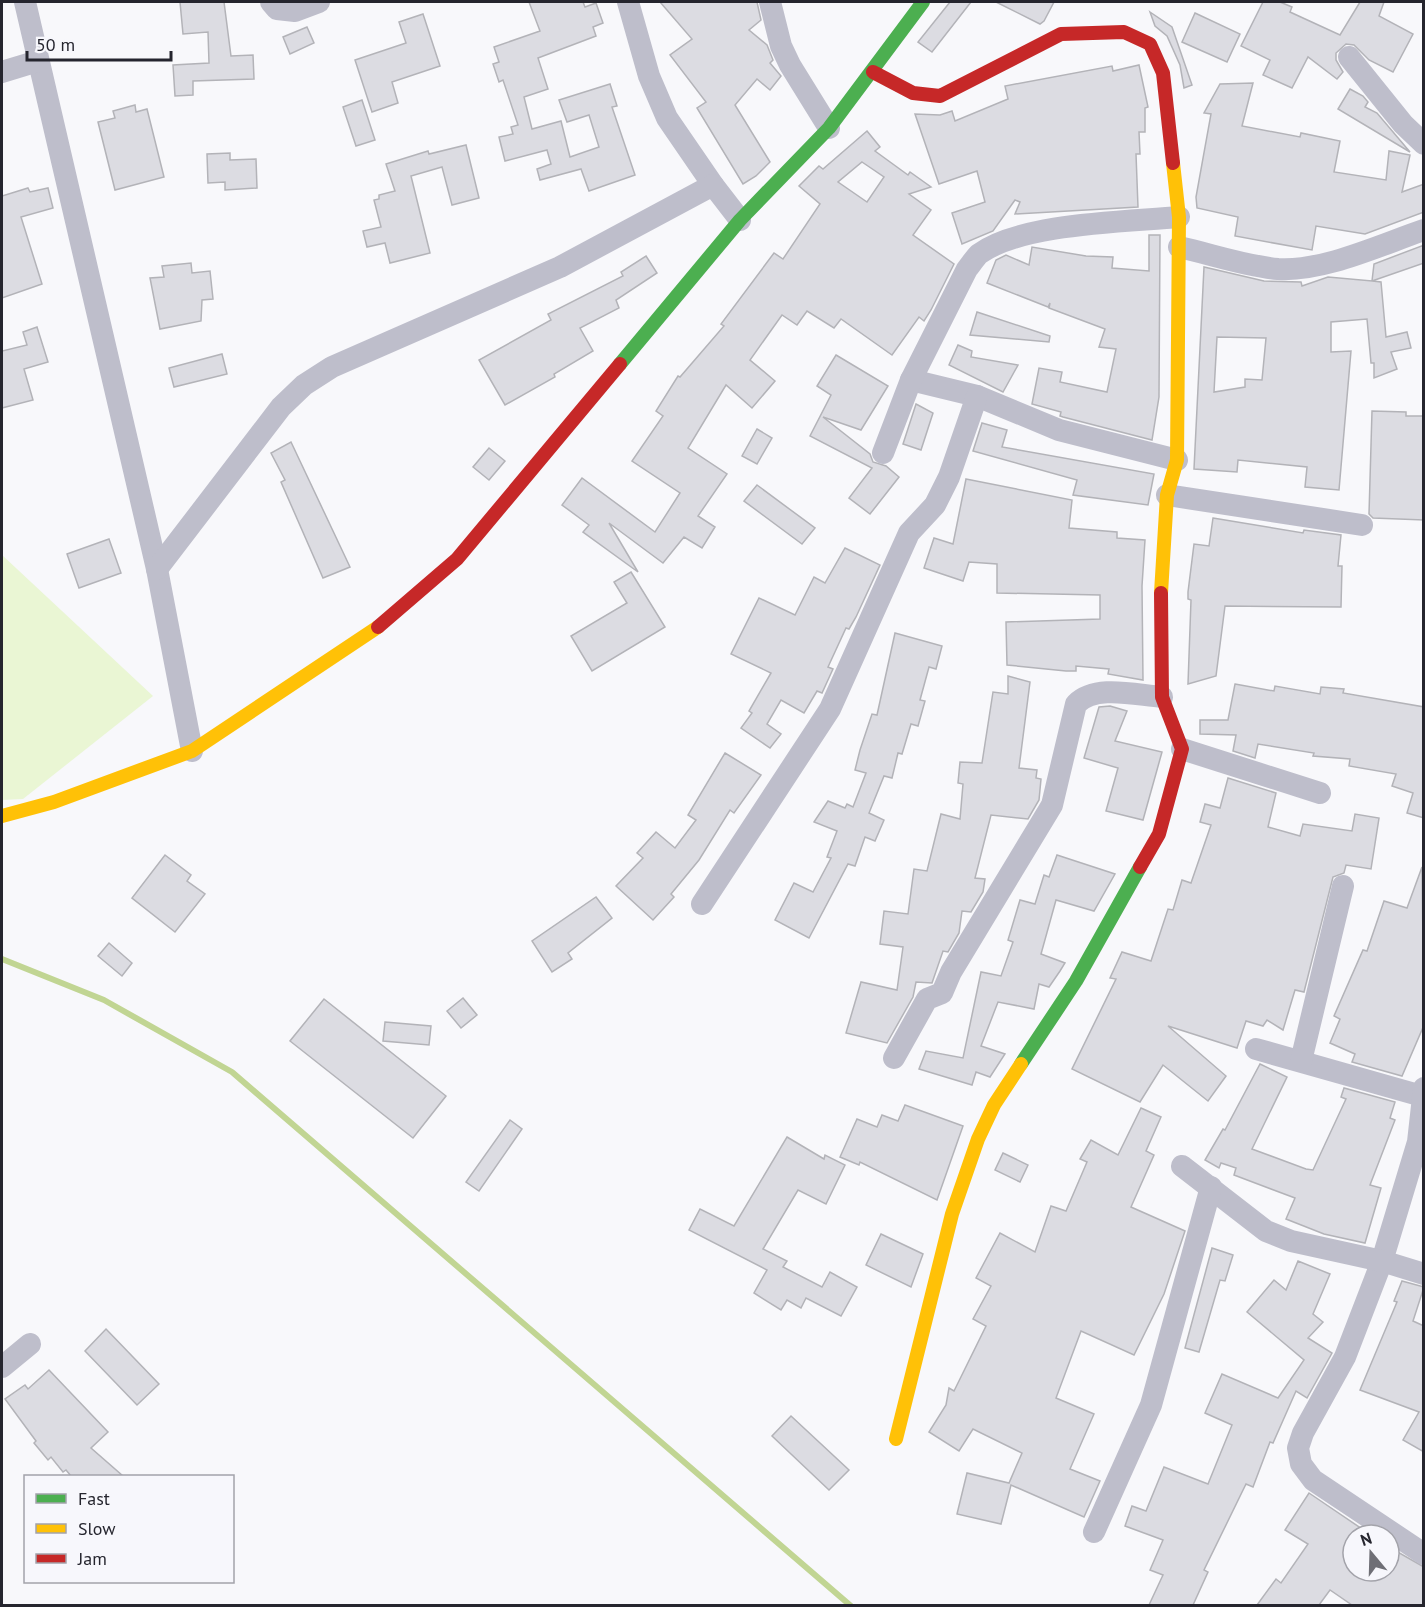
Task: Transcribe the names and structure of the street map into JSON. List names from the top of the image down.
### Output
{
  "legend": ["Fast", "Slow", "Jam"],
  "scale_bar": "50 m",
  "north": "top"
}
